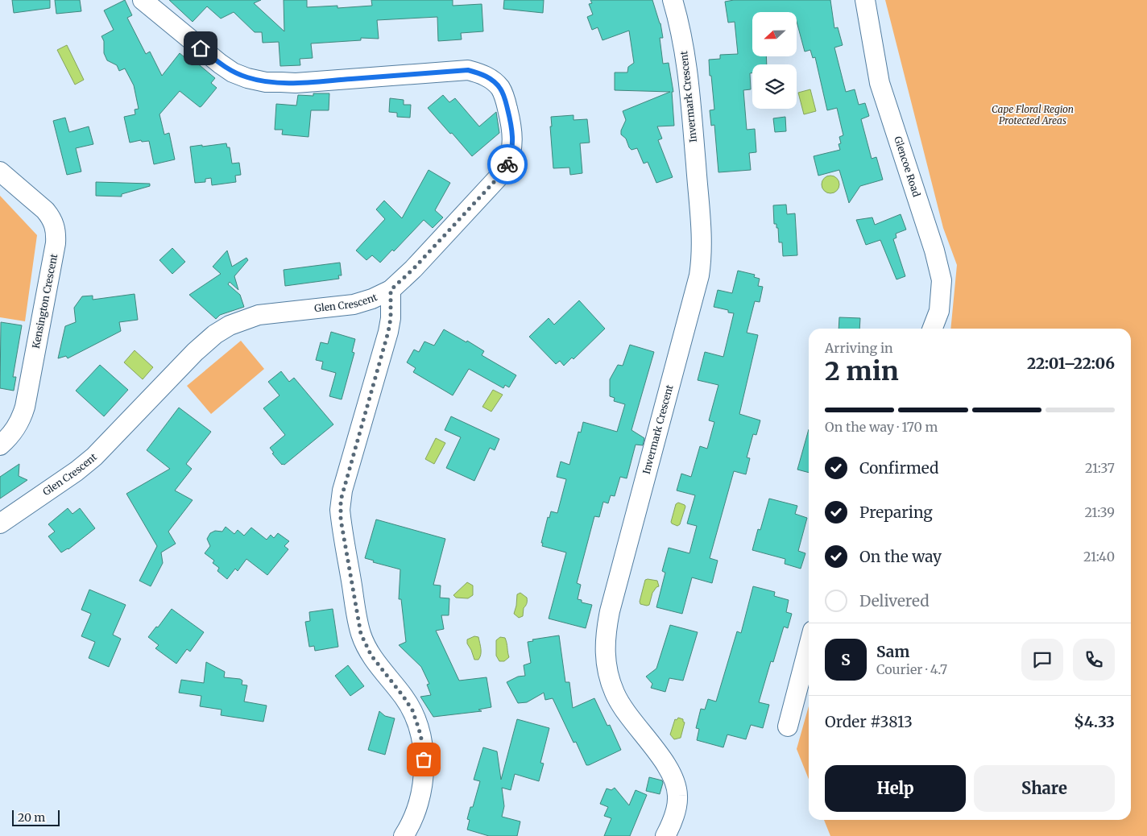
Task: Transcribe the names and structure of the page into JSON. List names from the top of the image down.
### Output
{
  "streets": {
    "street": [
      "Invermark Crescent",
      "Glencoe Road",
      "Kensington Crescent",
      "Glen Crescent"
    ]
  },
  "parks": ["Cape Floral Region Protected Areas"],
  "scale_bar": "20 m",
  "north": "left",
  "page": {
    "heading": ["2 min", "Arriving in", "22:01–22:06"],
    "panel": [
      "Sam",
      "Courier · 4.7",
      "Order #3813",
      "$4.33"
    ],
    "bar": "On the way · 170 m",
    "list": [
      ["Confirmed", "21:37"],
      ["Preparing", "21:39"],
      ["On the way", "21:40"],
      "Delivered"
    ],
    "round": "S",
    "buttons": ["Help", "Share"],
    "scale": "20 m"
  }
}
